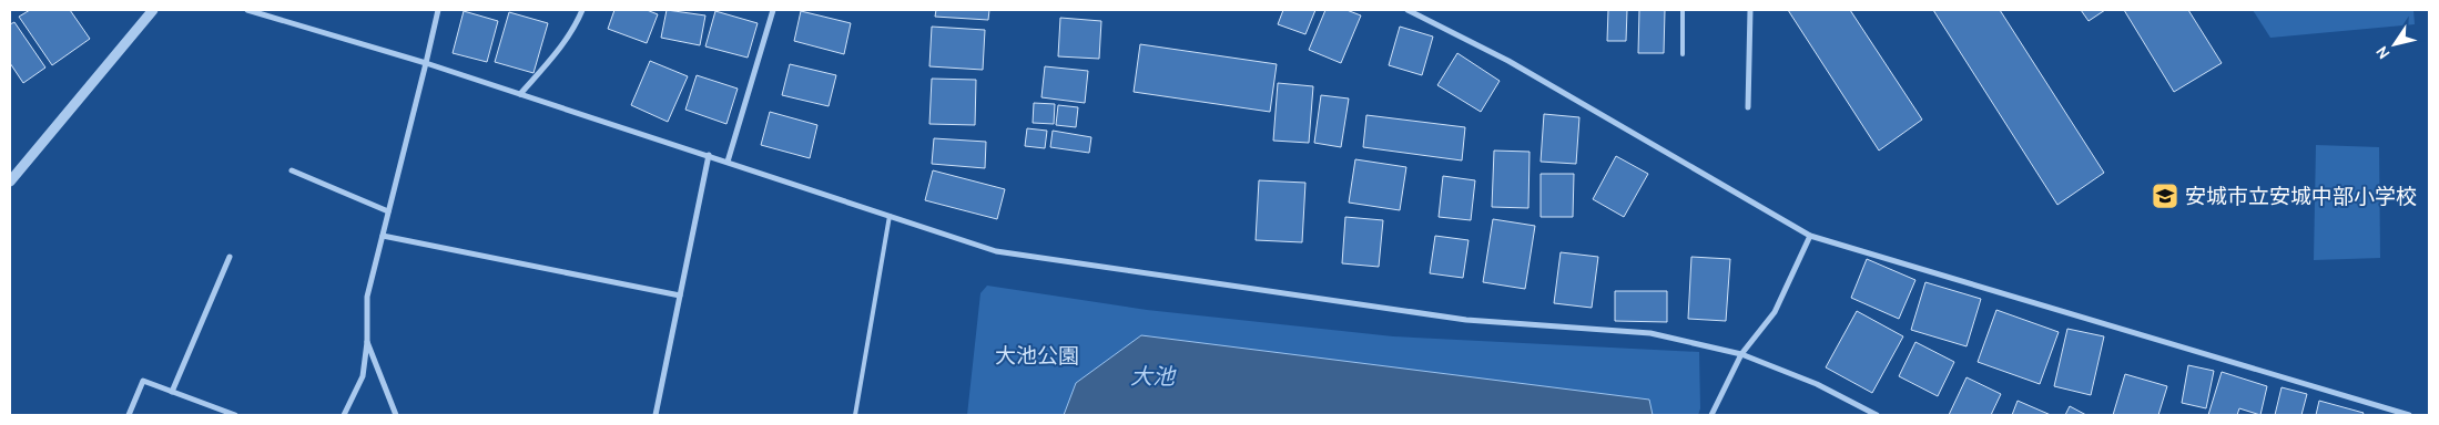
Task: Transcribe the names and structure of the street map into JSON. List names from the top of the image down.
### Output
{
  "water": ["大池"],
  "parks": ["大池公園"],
  "places": {
    "school or university": ["安城市立安城中部小学校"]
  },
  "north": "bottom left"
}
